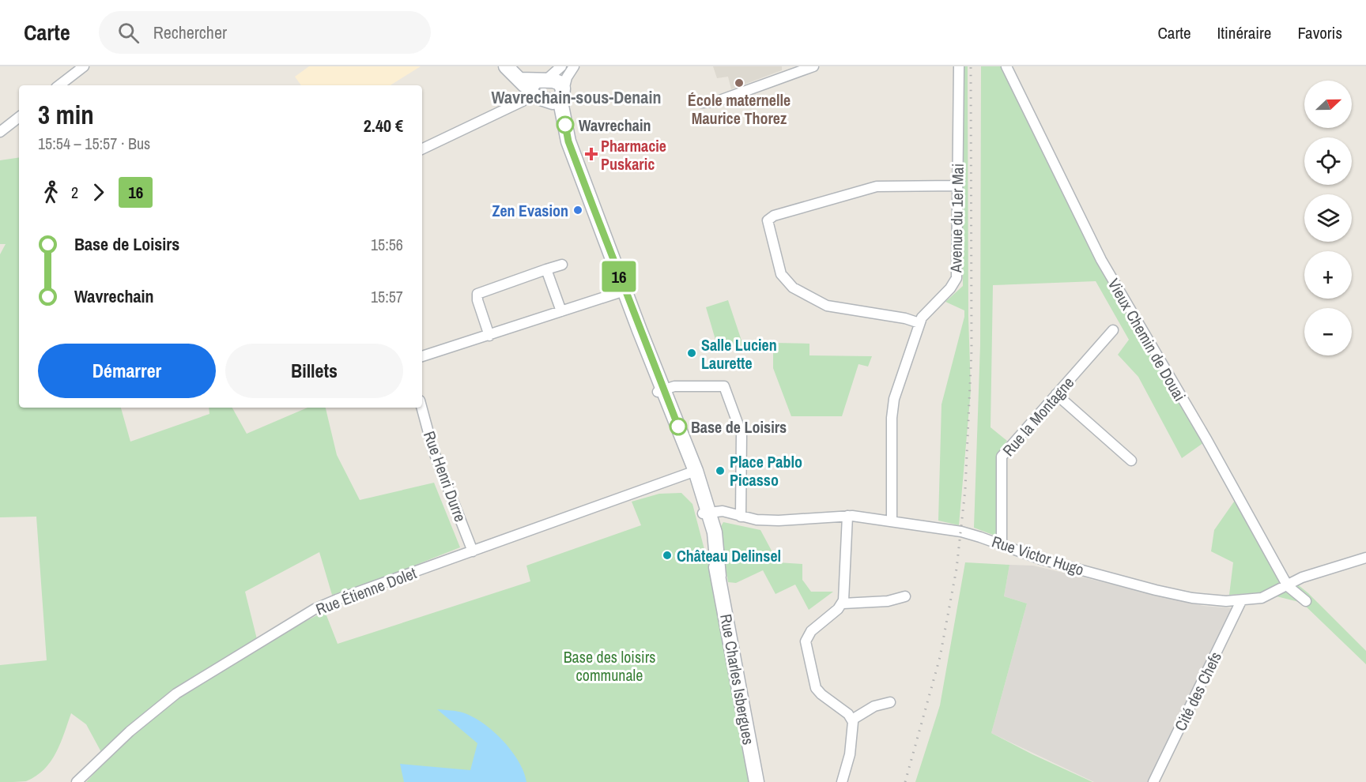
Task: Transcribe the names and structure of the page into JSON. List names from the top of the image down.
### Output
{
  "streets": {
    "main road": ["Rue Charles Isbergues"],
    "street": [
      "Avenue du 1er Mai",
      "Vieux Chemin de Douai",
      "Rue la Montagne",
      "Rue Henri Durre",
      "Rue Victor Hugo",
      "Rue Étienne Dolet",
      "Cité des Chefs"
    ]
  },
  "crossings": [
    ["Avenue du 1er Mai", "Rue Victor Hugo"],
    ["Vieux Chemin de Douai", "Rue Victor Hugo"],
    ["Rue la Montagne", "Rue Victor Hugo"],
    ["Rue Henri Durre", "Rue Étienne Dolet"],
    ["Rue Victor Hugo", "Rue Charles Isbergues"],
    ["Rue Victor Hugo", "Cité des Chefs"],
    ["Rue Étienne Dolet", "Rue Charles Isbergues"]
  ],
  "districts": ["Wavrechain-sous-Denain"],
  "parks": ["Base des loisirs communale"],
  "places": {
    "other": [
      "École maternelle Maurice Thorez",
      "Wavrechain",
      "Zen Evasion",
      "Salle Lucien Laurette",
      "Base de Loisirs",
      "Place Pablo Picasso",
      "Château Delinsel"
    ],
    "health": ["Pharmacie Puskaric"]
  },
  "lines": ["bus line 16"],
  "north": "right",
  "page": {
    "header": "Carte",
    "search": "Rechercher",
    "nav": ["Carte", "Itinéraire", "Favoris"],
    "on_map": "16",
    "map_buttons": ["+", "−"],
    "heading": ["3 min", "15:54 – 15:57 · Bus", "2.40 €"],
    "legs": ["2", "16"],
    "list": [
      {
        "name": "Base de Loisirs",
        "value": "15:56"
      },
      {
        "name": "Wavrechain",
        "value": "15:57"
      }
    ],
    "buttons": ["Démarrer", "Billets"]
  }
}
